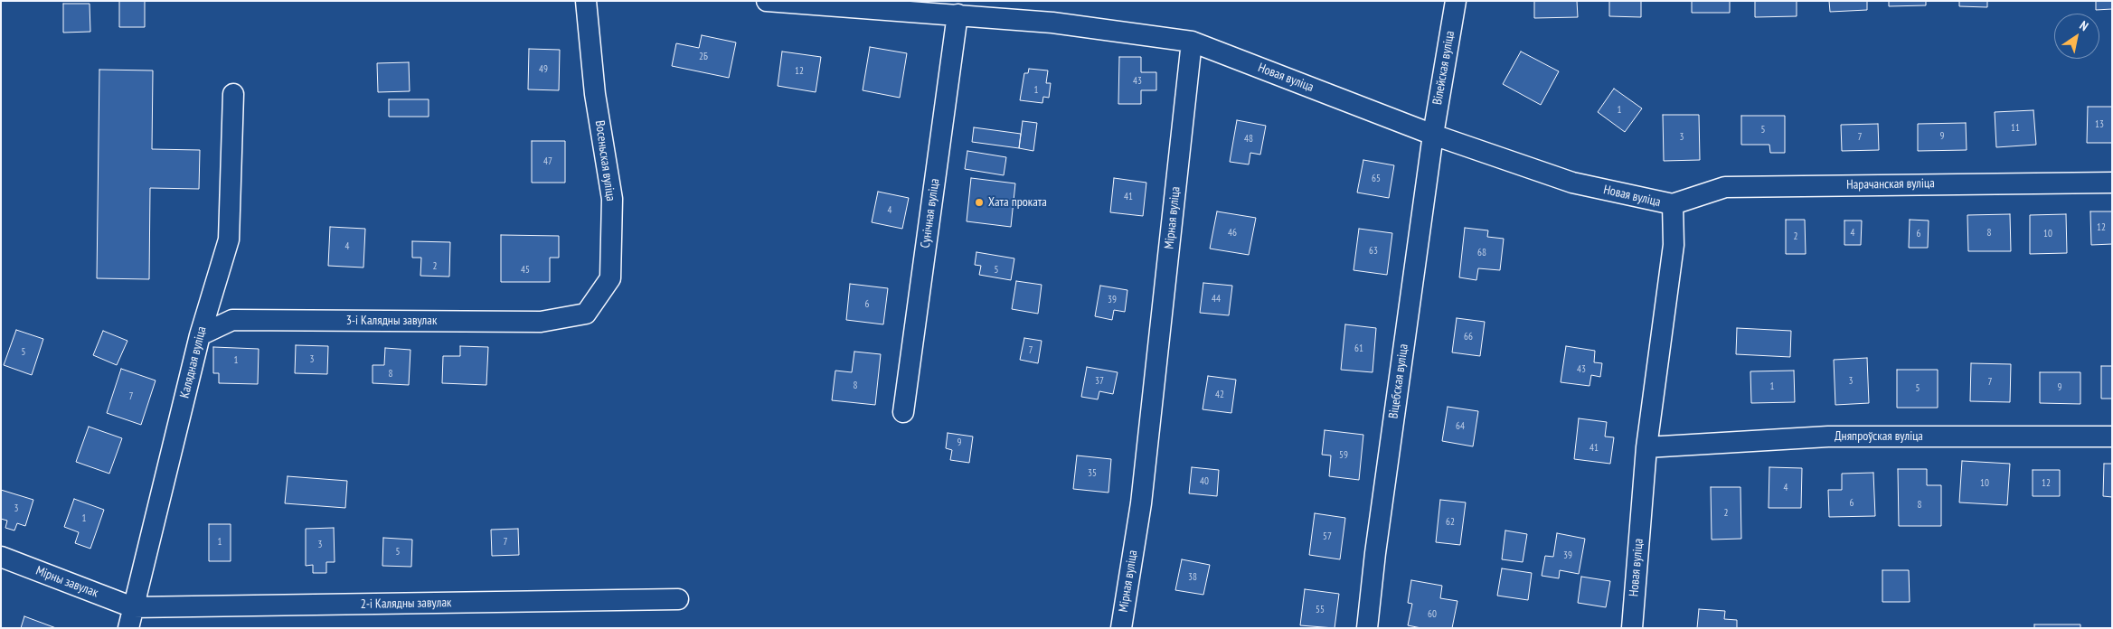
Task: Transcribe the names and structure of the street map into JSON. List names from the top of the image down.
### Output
{
  "streets": {
    "street": [
      "Вілейская вуліца",
      "Новая вуліца",
      "Восеньская вуліца",
      "Нарачанская вуліца",
      "Сунічная вуліца",
      "Мірная вуліца",
      "3-і Калядны завулак",
      "Калядная вуліца",
      "Віцебская вуліца",
      "Дняпроўская вуліца",
      "Мірны завулак",
      "2-і Калядны завулак"
    ]
  },
  "crossings": [
    ["Вілейская вуліца", "Новая вуліца"],
    ["Вілейская вуліца", "Віцебская вуліца"],
    ["Новая вуліца", "Нарачанская вуліца"],
    ["Новая вуліца", "Мірная вуліца"],
    ["Новая вуліца", "Віцебская вуліца"],
    ["Новая вуліца", "Дняпроўская вуліца"],
    ["Восеньская вуліца", "3-і Калядны завулак"],
    ["3-і Калядны завулак", "Калядная вуліца"],
    ["Калядная вуліца", "Мірны завулак"],
    ["Калядная вуліца", "2-і Калядны завулак"],
    ["Мірны завулак", "2-і Калядны завулак"]
  ],
  "places": ["Хата проката"],
  "house_numbers": [
    "2Б",
    "49",
    "12",
    "43",
    "1",
    "1",
    "13",
    "11",
    "5",
    "9",
    "3",
    "7",
    "48",
    "47",
    "65",
    "41",
    "4",
    "12",
    "46",
    "4",
    "8",
    "6",
    "10",
    "2",
    "4",
    "63",
    "68",
    "2",
    "45",
    "5",
    "44",
    "39",
    "6",
    "66",
    "61",
    "7",
    "5",
    "3",
    "1",
    "43",
    "8",
    "37",
    "3",
    "7",
    "8",
    "1",
    "9",
    "5",
    "42",
    "7",
    "64",
    "9",
    "41",
    "59",
    "35",
    "40",
    "10",
    "12",
    "4",
    "6",
    "8",
    "3",
    "2",
    "1",
    "62",
    "57",
    "1",
    "7",
    "3",
    "5",
    "39",
    "38",
    "55",
    "60"
  ],
  "north": "top right"
}
